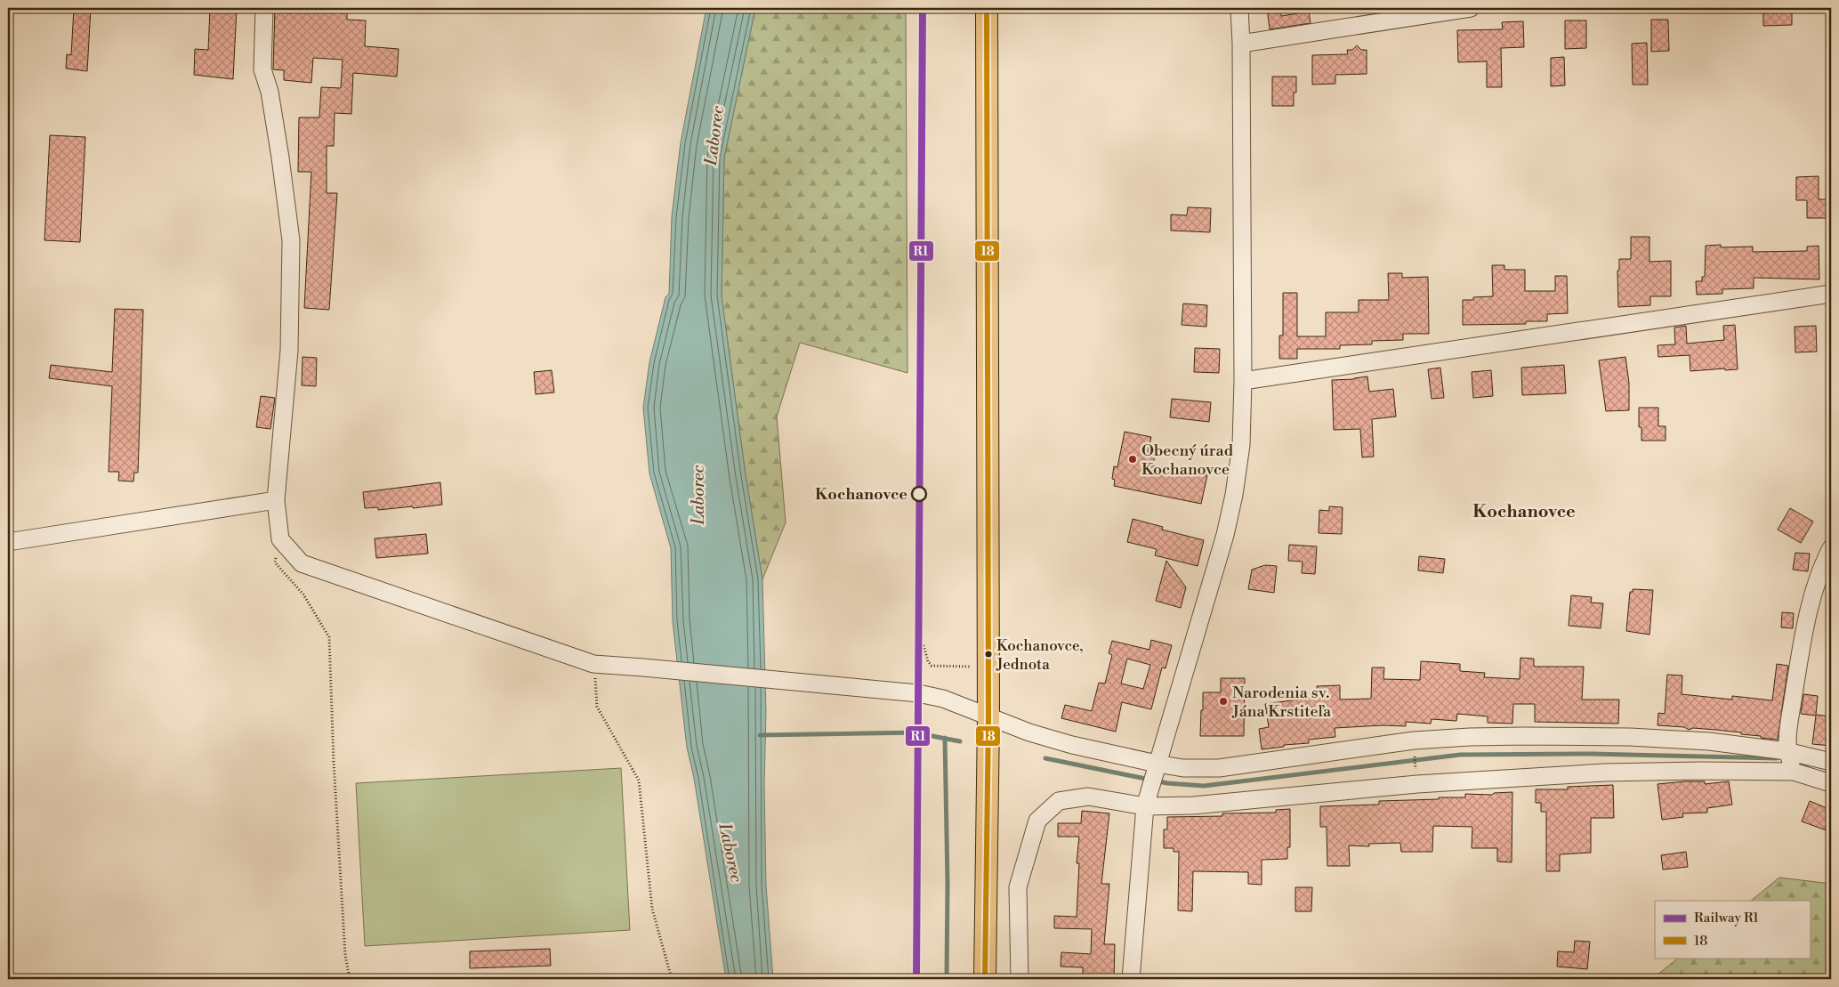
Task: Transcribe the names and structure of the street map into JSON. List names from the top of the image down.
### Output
{
  "districts": ["Kochanovce"],
  "water": ["Laborec"],
  "places": [
    "Obecný úrad Kochanovce",
    "Kochanovce",
    "Kochanovce, Jednota",
    "Narodenia sv. Jána Krstiteľa"
  ],
  "lines": ["rail line R1", "transit line 18"],
  "legend": ["Railway R1", "18"]
}
